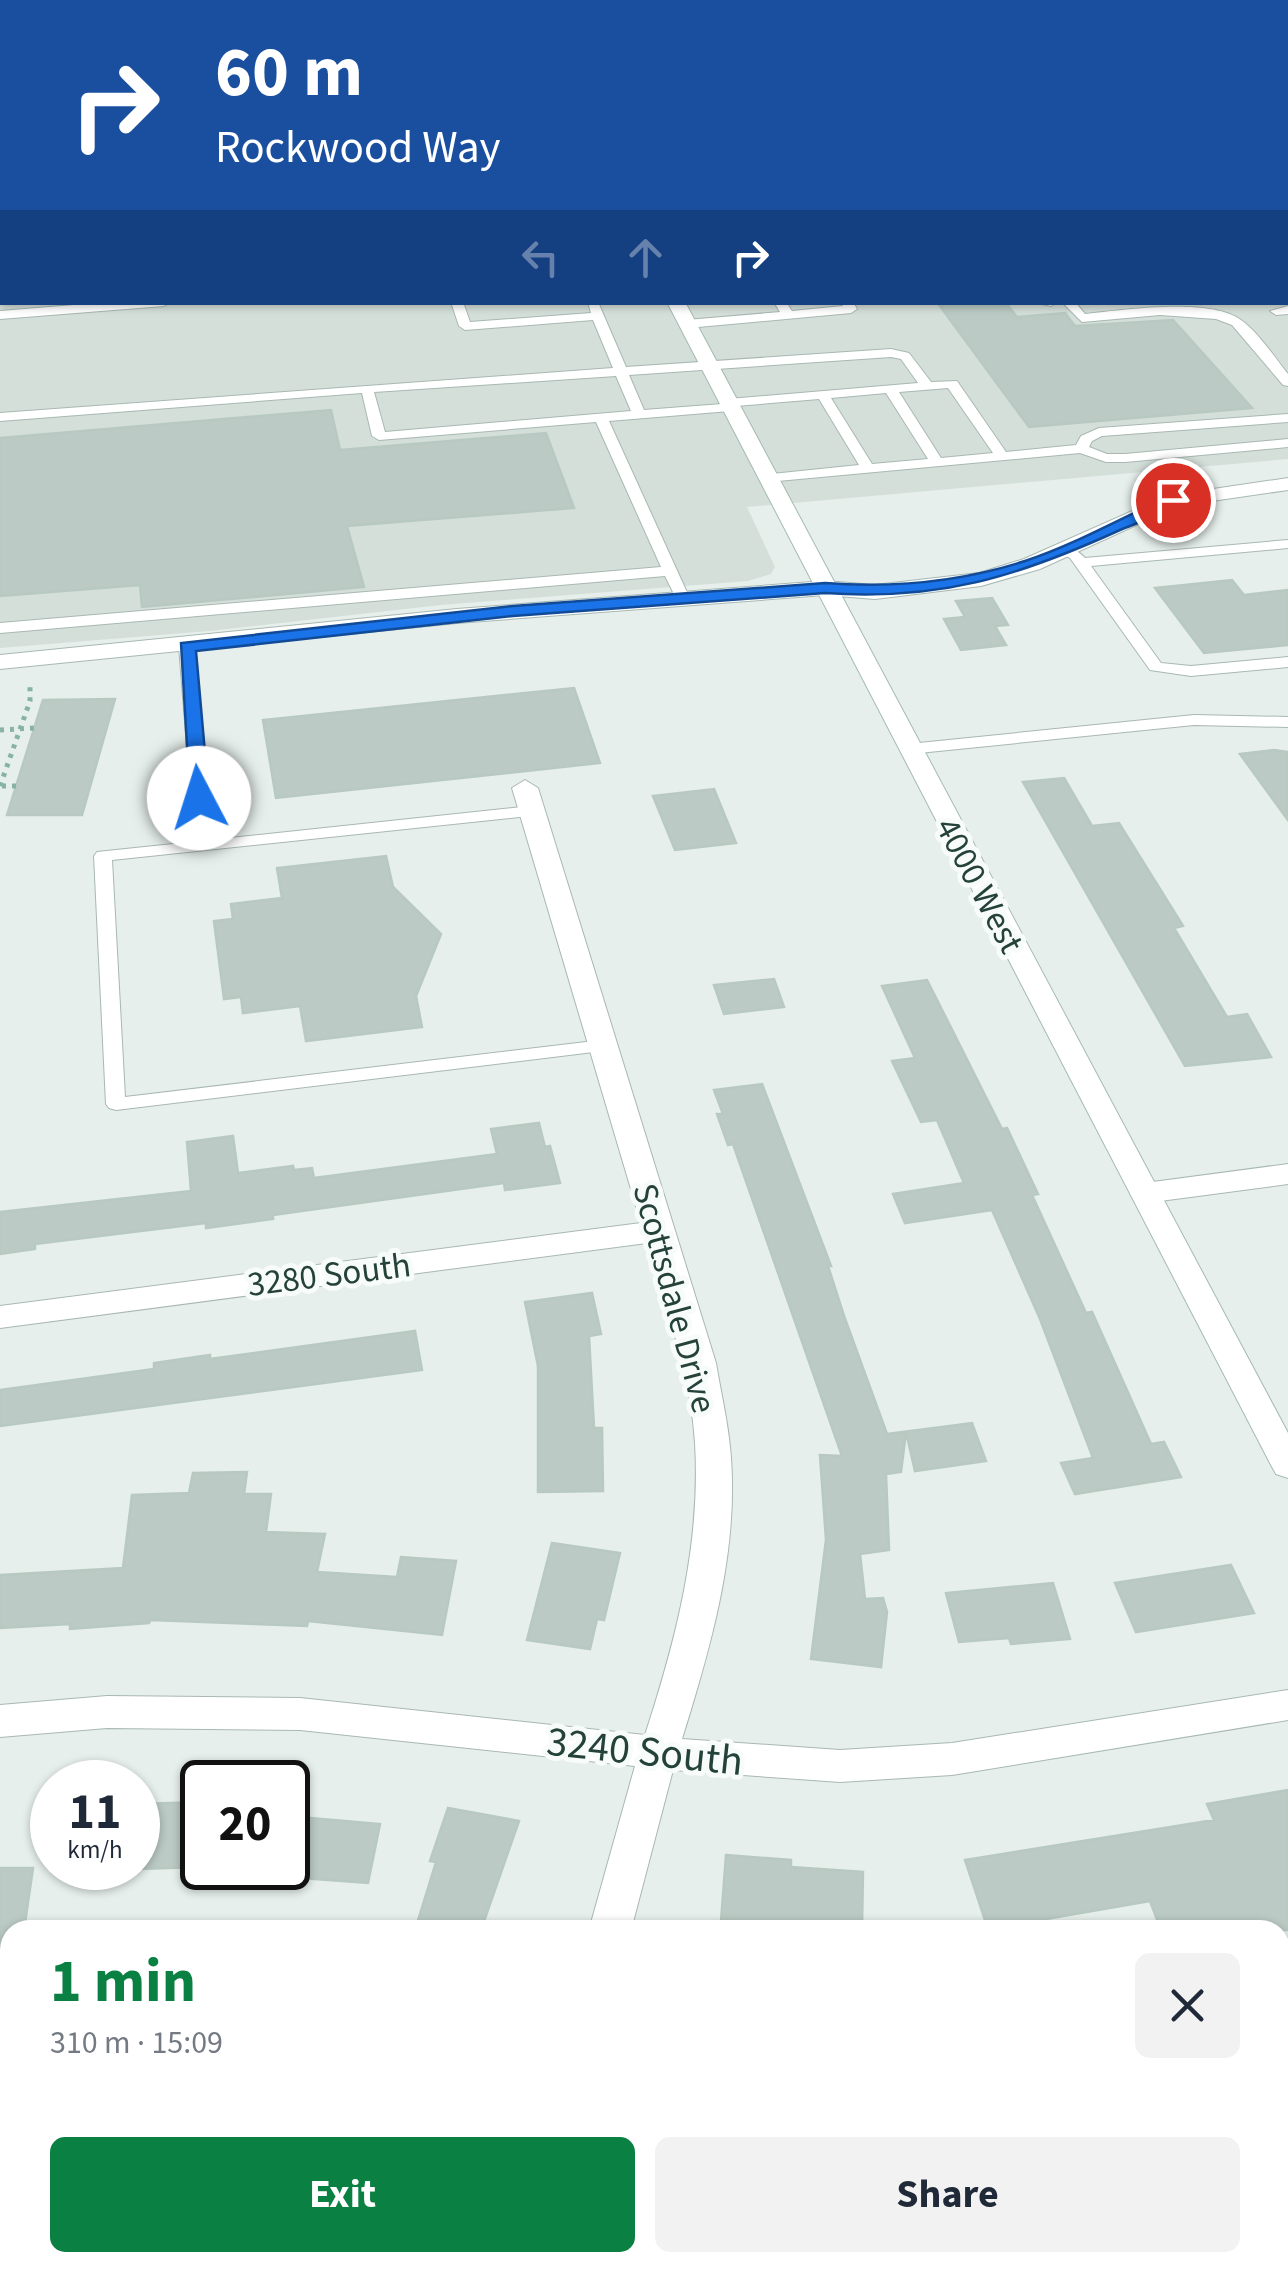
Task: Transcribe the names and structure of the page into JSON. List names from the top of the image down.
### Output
{
  "streets": {
    "street": [
      "4000 West",
      "3280 South",
      "Scottsdale Drive",
      "3240 South"
    ]
  },
  "crossings": [
    ["3280 South", "Scottsdale Drive"],
    ["Scottsdale Drive", "3240 South"]
  ],
  "page": {
    "turn": ["60 m", "Rockwood Way"],
    "speed": "11 km/h",
    "limit": "20",
    "heading": ["1 min", "310 m · 15:09"],
    "buttons": ["Exit", "Share"]
  }
}
